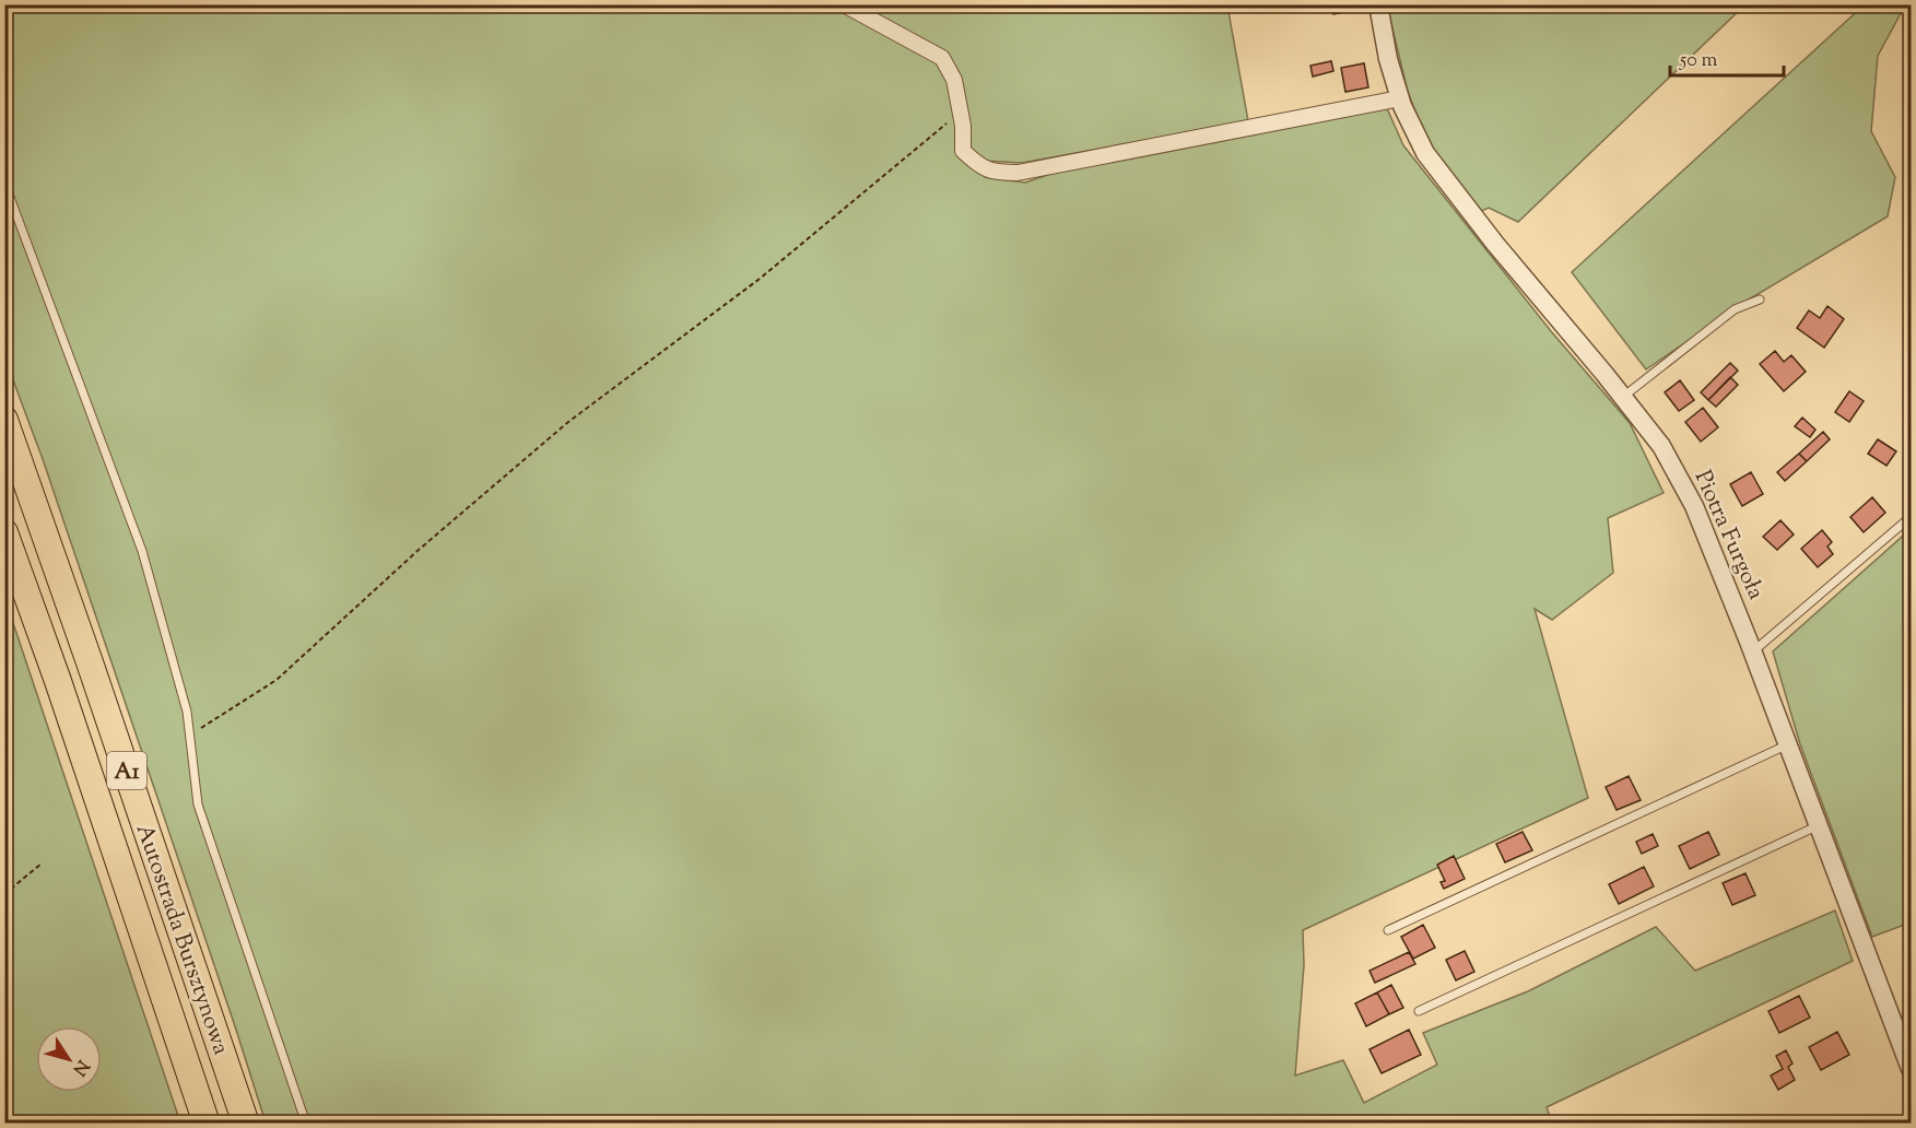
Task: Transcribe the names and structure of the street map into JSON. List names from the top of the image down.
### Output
{
  "streets": {
    "highway": ["A1", "Autostrada Bursztynowa"],
    "street": ["Piotra Furgoła"]
  },
  "scale_bar": "50 m",
  "north": "bottom right"
}
